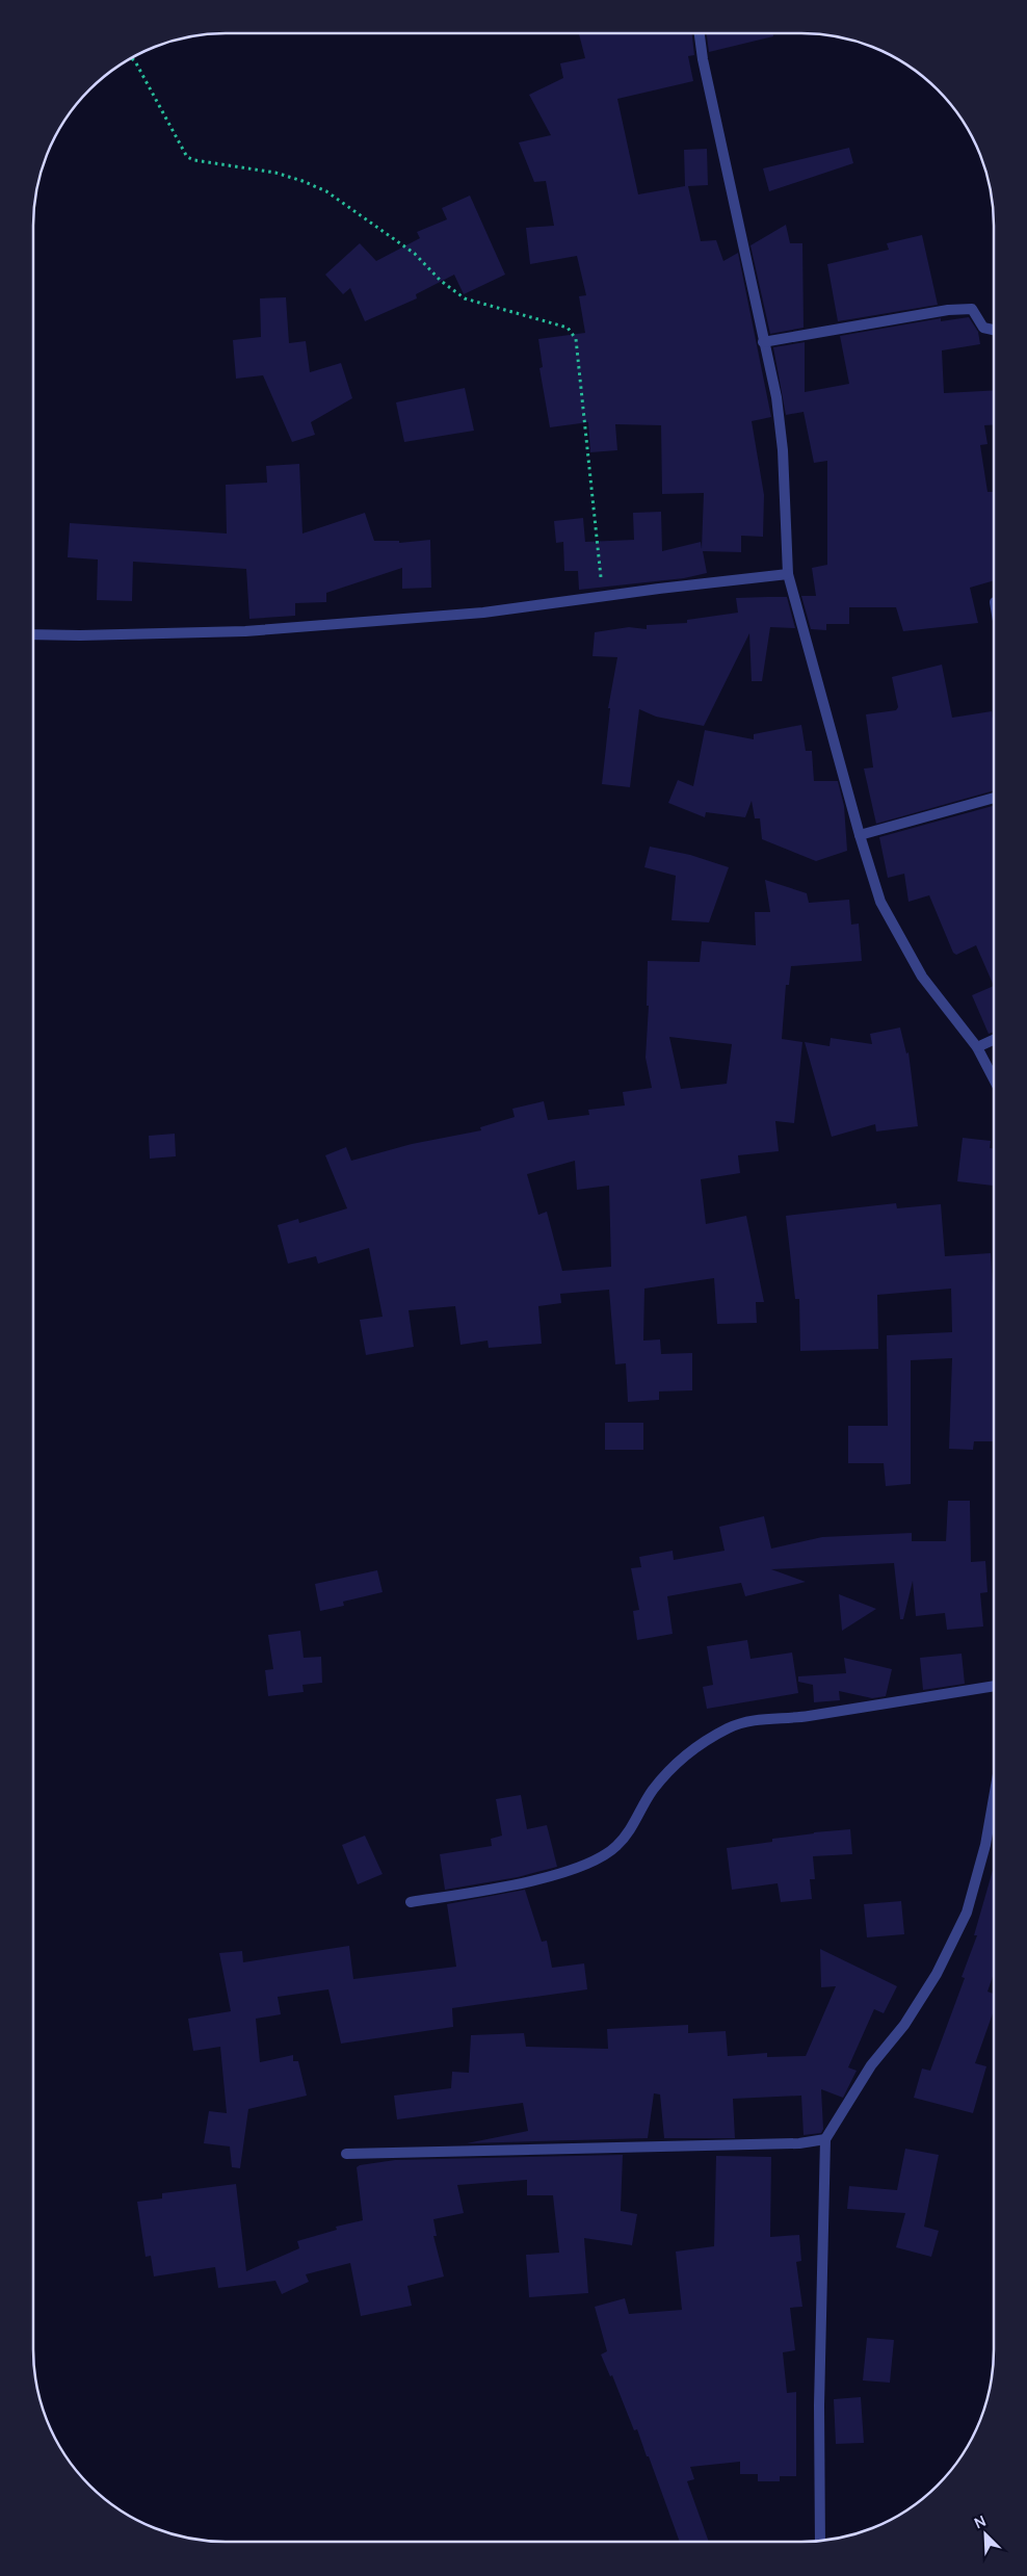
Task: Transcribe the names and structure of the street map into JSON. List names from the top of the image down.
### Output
{
  "north": "top left"
}
